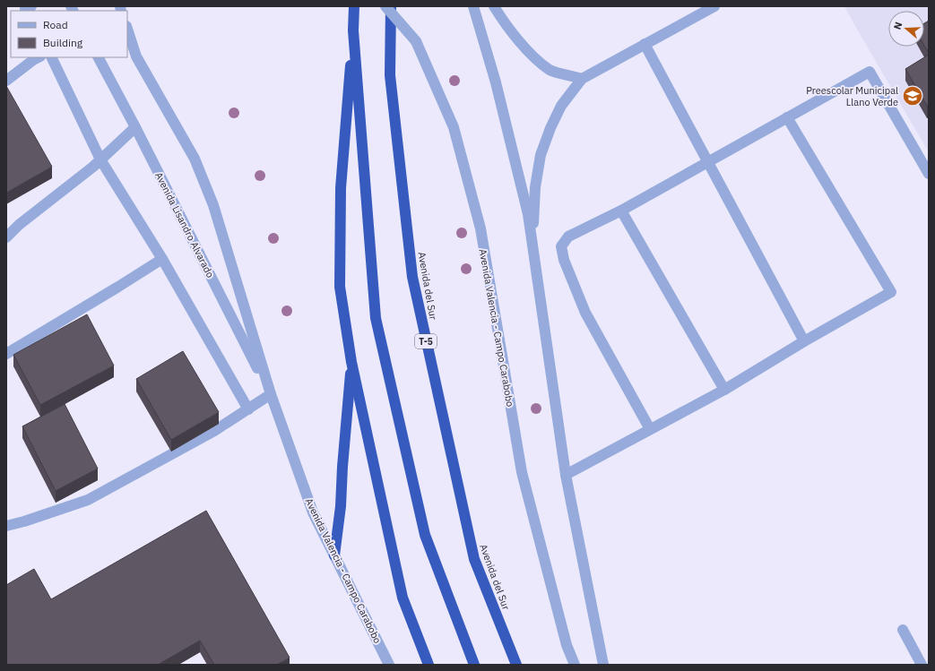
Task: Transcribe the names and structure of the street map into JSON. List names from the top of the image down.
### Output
{
  "streets": {
    "highway": ["Avenida del Sur", "T-5"],
    "street": ["Avenida Lisandro Alvarado", "Avenida Valencia - Campo Carabobo"]
  },
  "crossings": [
    ["Avenida Lisandro Alvarado", "Avenida Valencia - Campo Carabobo"]
  ],
  "places": {
    "school or university": ["Preescolar Municipal Llano Verde"]
  },
  "legend": ["Road", "Building"],
  "north": "left"
}
